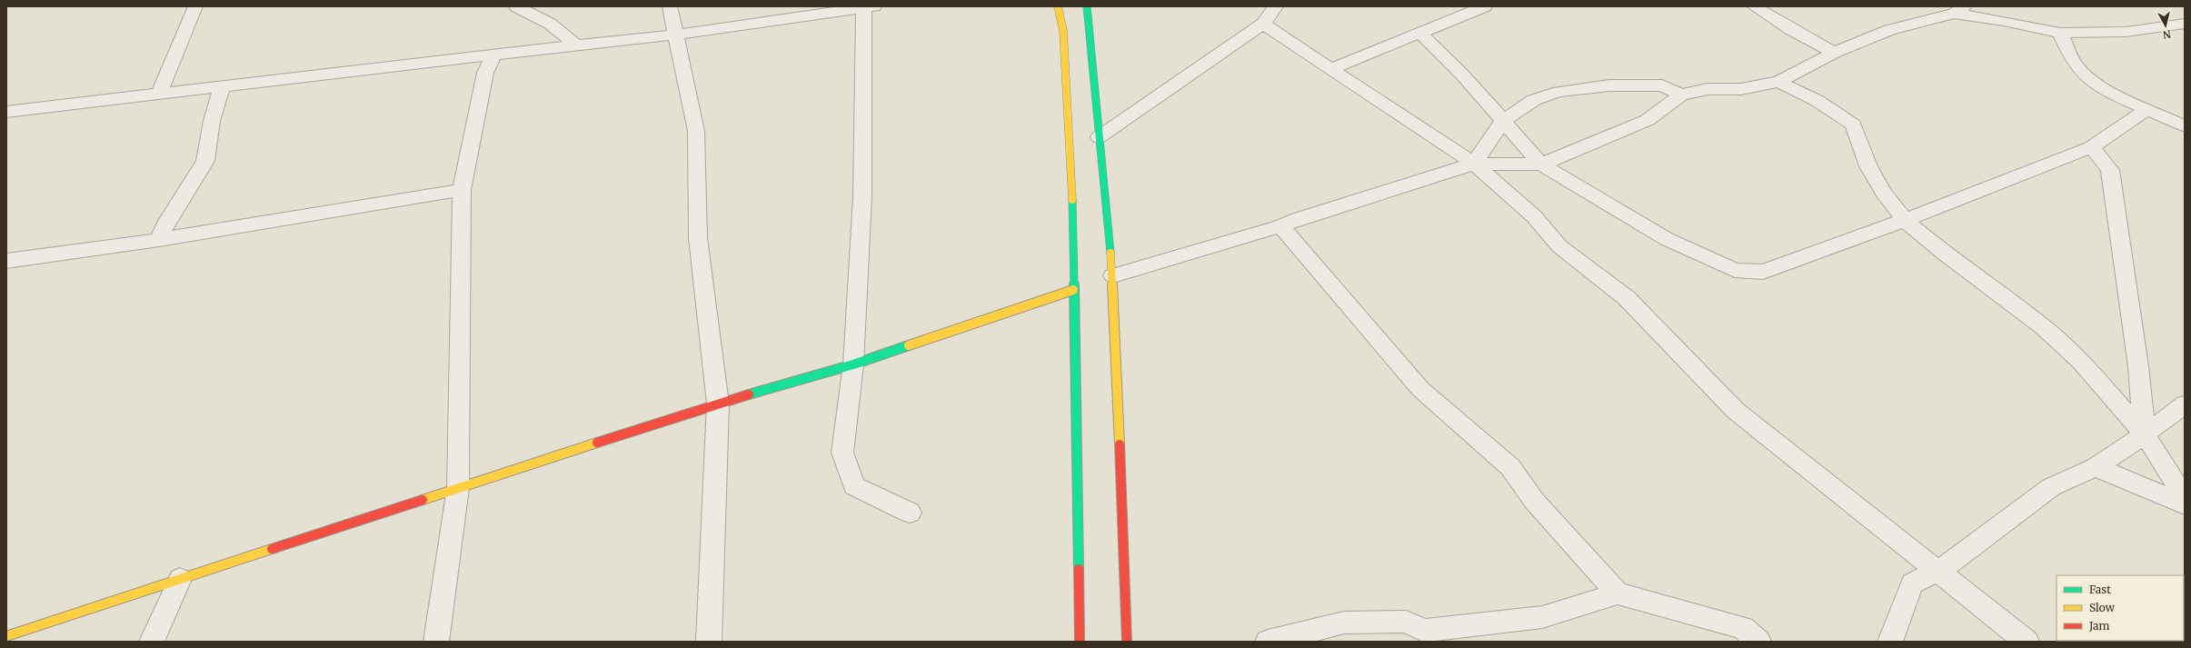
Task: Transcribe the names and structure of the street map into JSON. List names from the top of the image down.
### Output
{
  "legend": ["Fast", "Slow", "Jam"],
  "north": "bottom"
}
